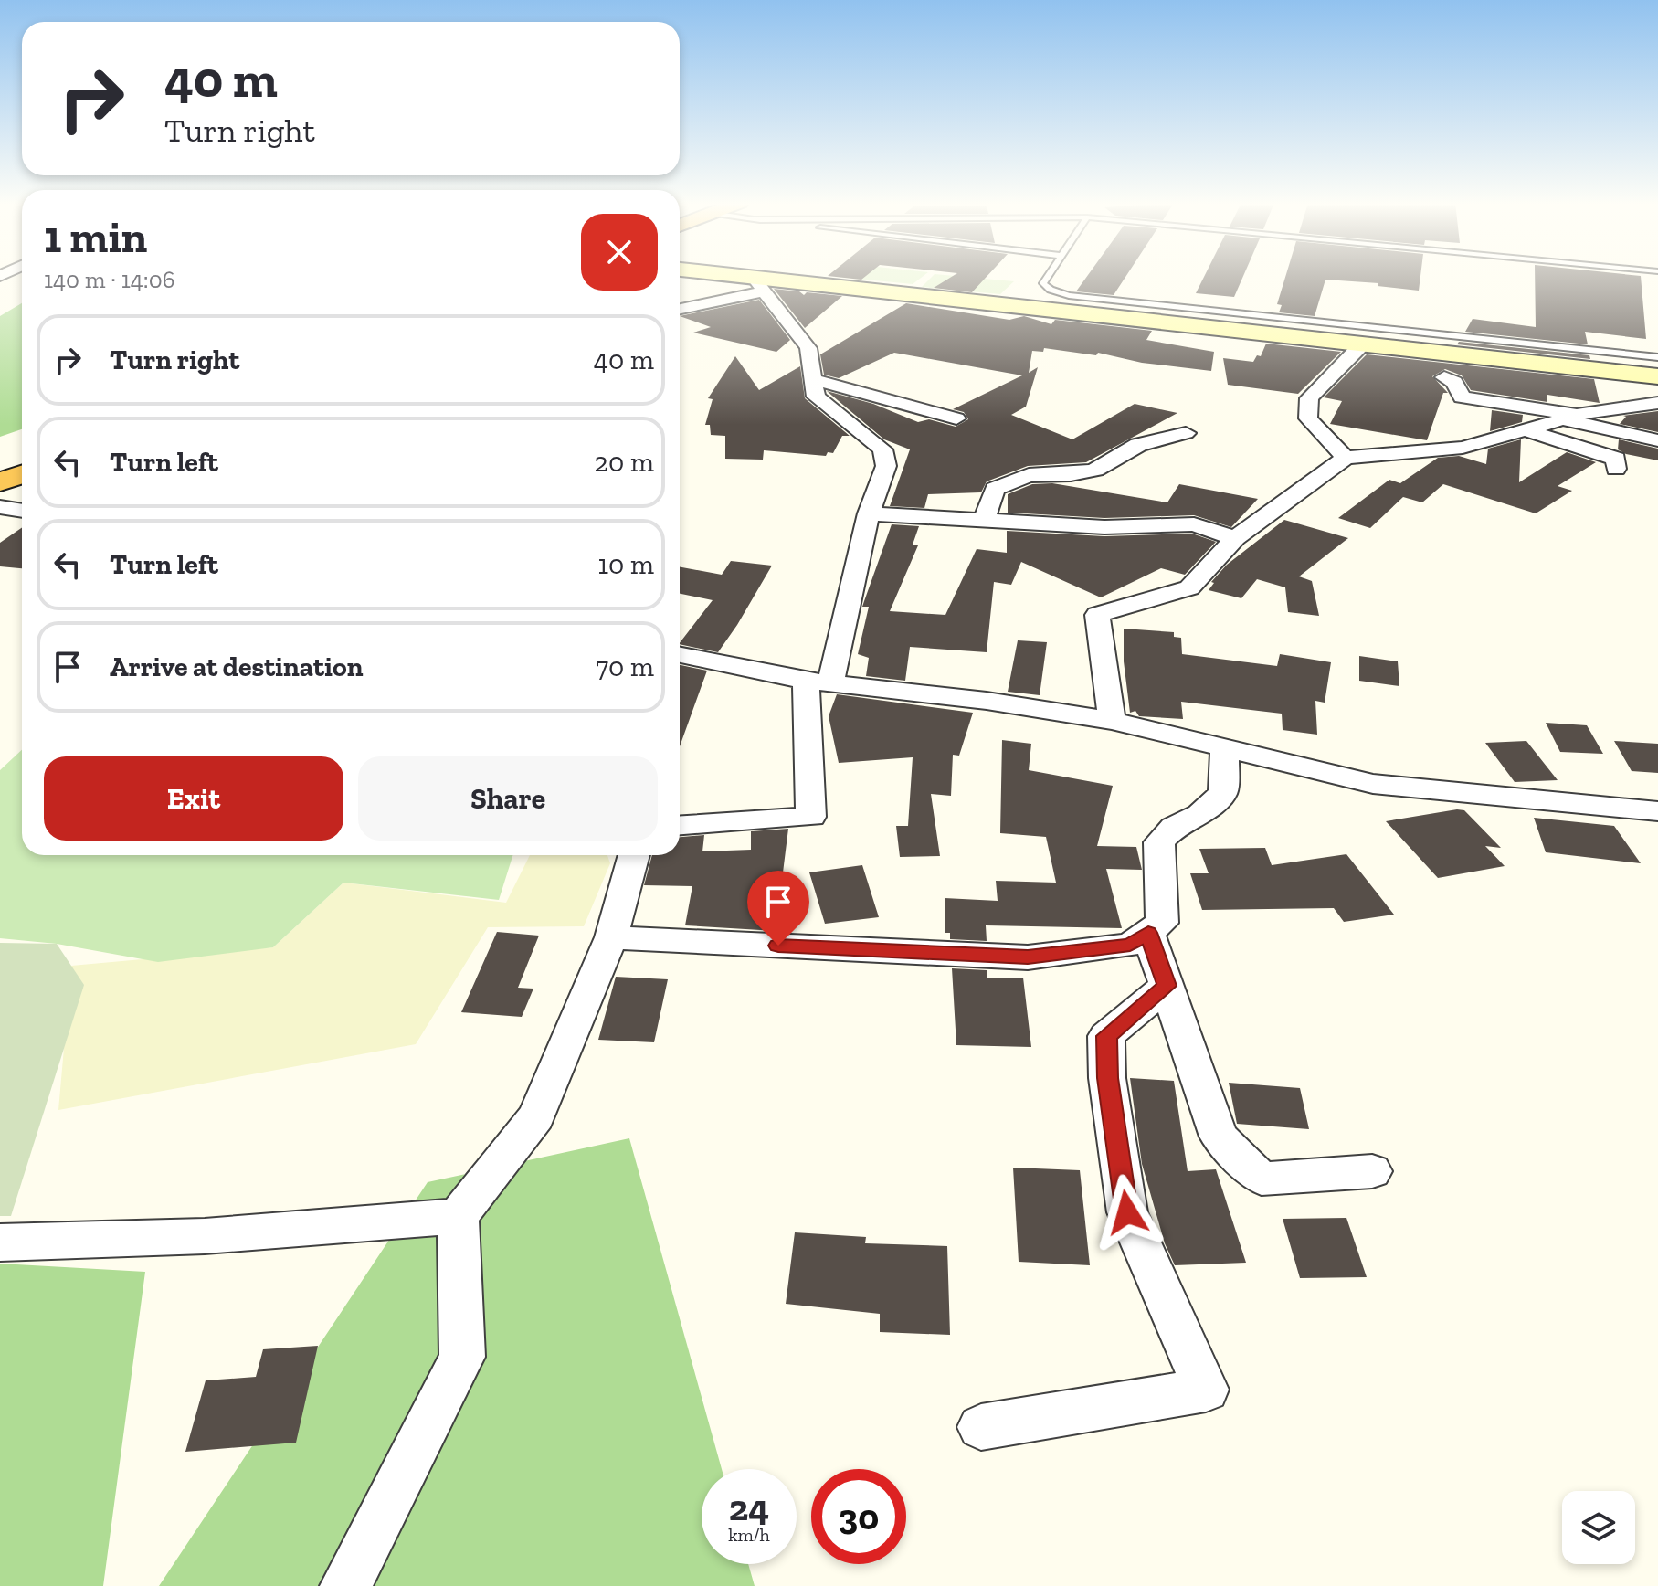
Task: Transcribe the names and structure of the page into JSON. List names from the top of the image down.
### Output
{
  "page": {
    "turn": ["40 m", "Turn right"],
    "heading": ["1 min", "140 m · 14:06"],
    "list": [
      {
        "name": "Turn right",
        "value": "40 m"
      },
      {
        "name": "Turn left",
        "value": "20 m"
      },
      {
        "name": "Turn left",
        "value": "10 m"
      },
      {
        "name": "Arrive at destination",
        "value": "70 m"
      }
    ],
    "buttons": ["Exit", "Share"],
    "speed": "24 km/h",
    "limit": "30"
  }
}
